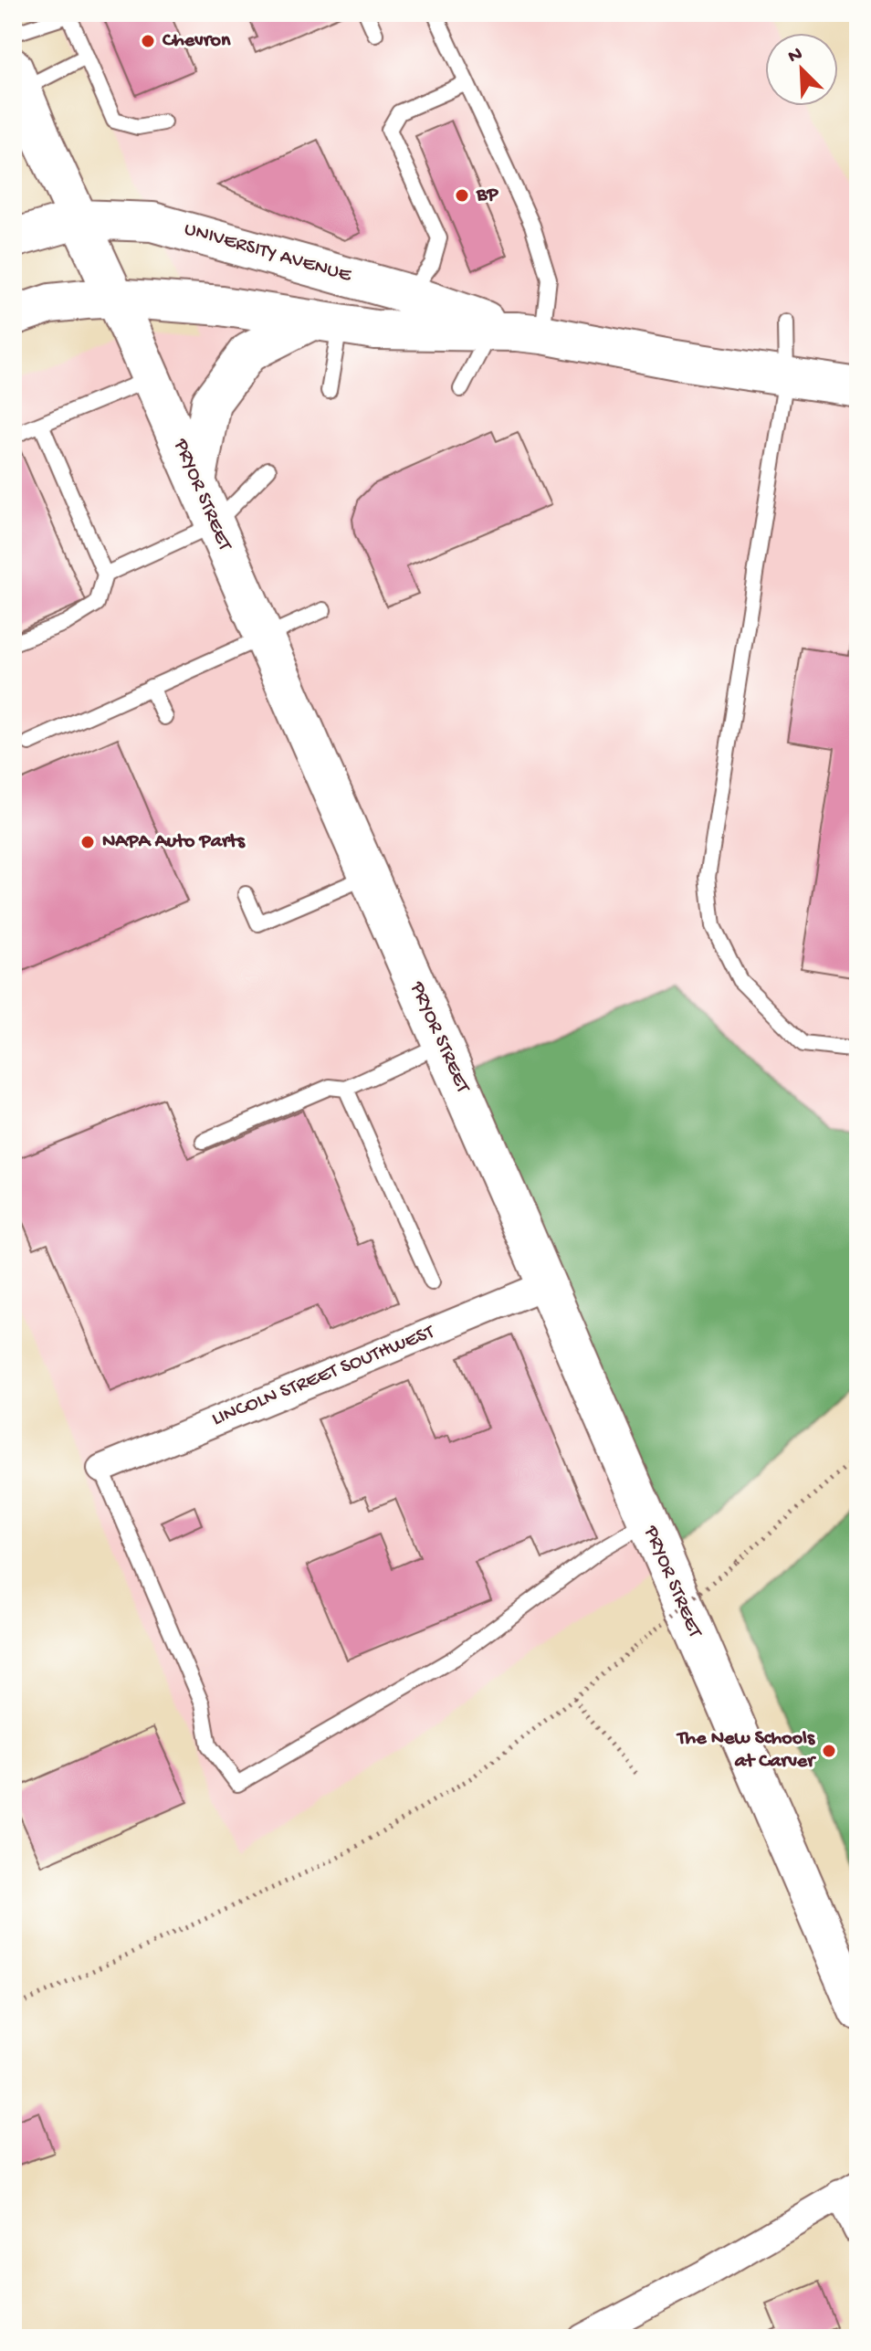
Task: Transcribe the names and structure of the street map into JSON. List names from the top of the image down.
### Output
{
  "streets": {
    "main road": ["UNIVERSITY AVENUE", "PRYOR STREET"],
    "street": ["LINCOLN STREET SOUTHWEST"]
  },
  "crossings": [
    ["UNIVERSITY AVENUE", "PRYOR STREET"],
    ["PRYOR STREET", "LINCOLN STREET SOUTHWEST"]
  ],
  "places": [
    "Chevron",
    "BP",
    "NAPA Auto Parts",
    "The New Schools at Carver"
  ],
  "north": "top left"
}
